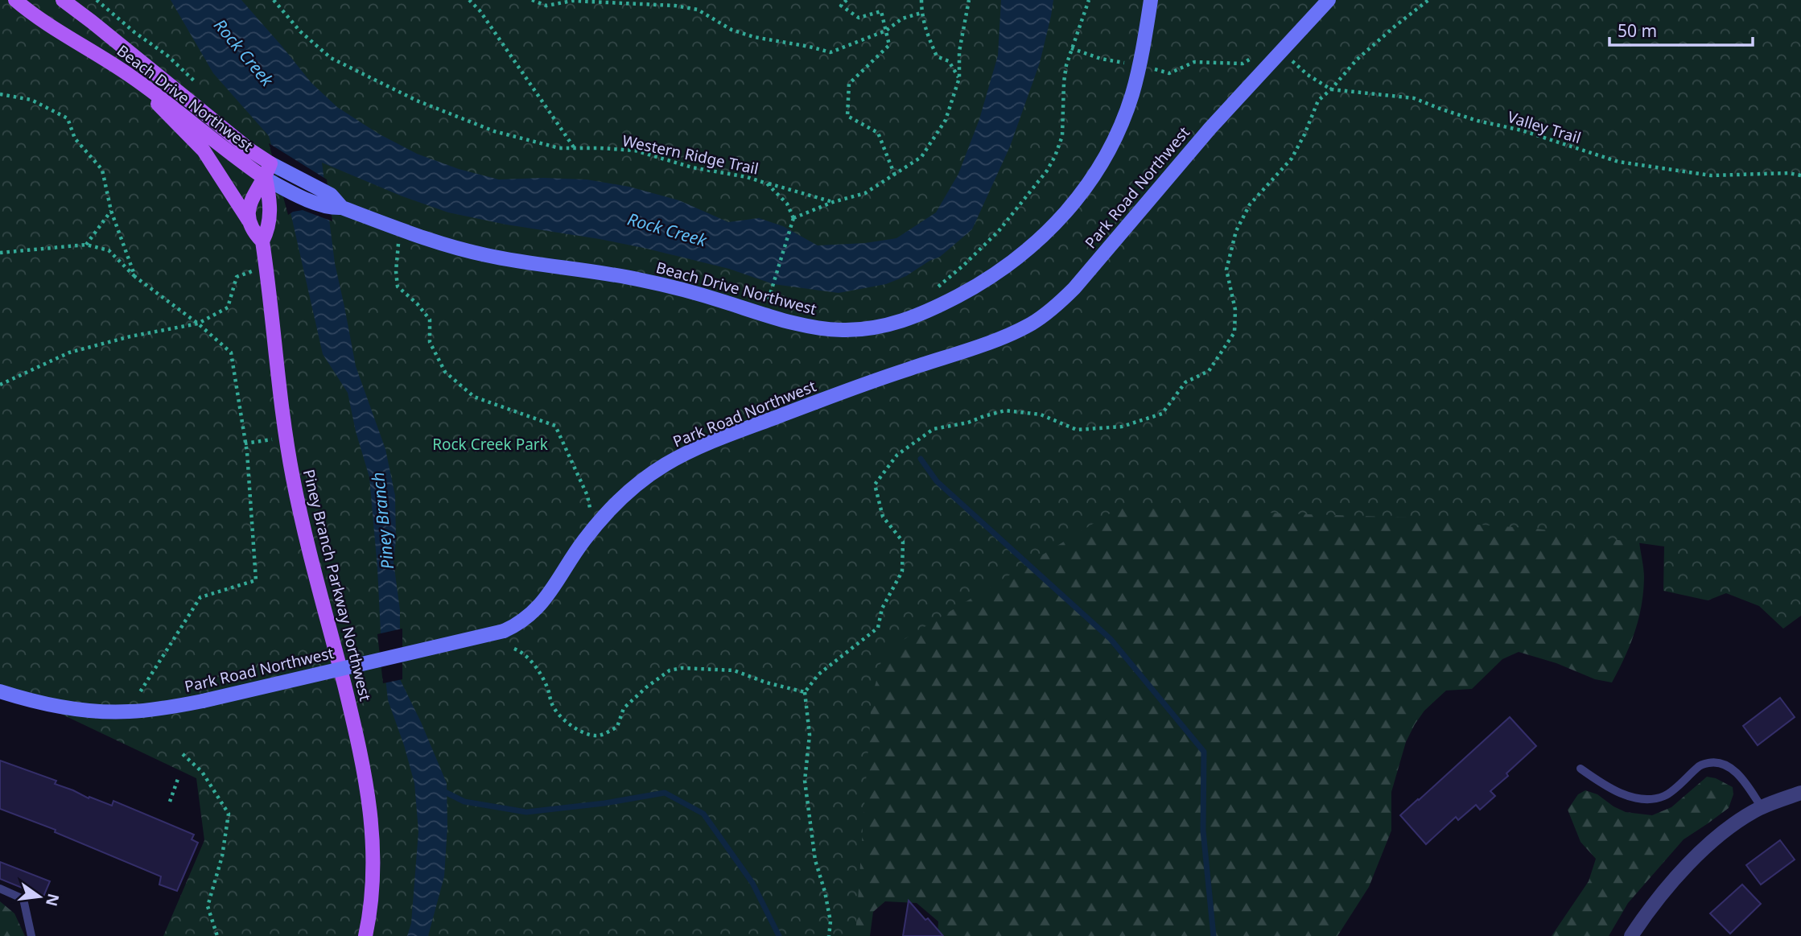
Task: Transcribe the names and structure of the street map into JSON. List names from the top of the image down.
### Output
{
  "streets": {
    "main road": ["Beach Drive Northwest", "Piney Branch Parkway Northwest"],
    "street": ["Park Road Northwest"],
    "path": ["Valley Trail", "Western Ridge Trail"]
  },
  "crossings": [
    ["Beach Drive Northwest", "Piney Branch Parkway Northwest"]
  ],
  "water": ["Rock Creek", "Piney Branch"],
  "parks": ["Rock Creek Park"],
  "scale_bar": "50 m",
  "north": "right"
}
